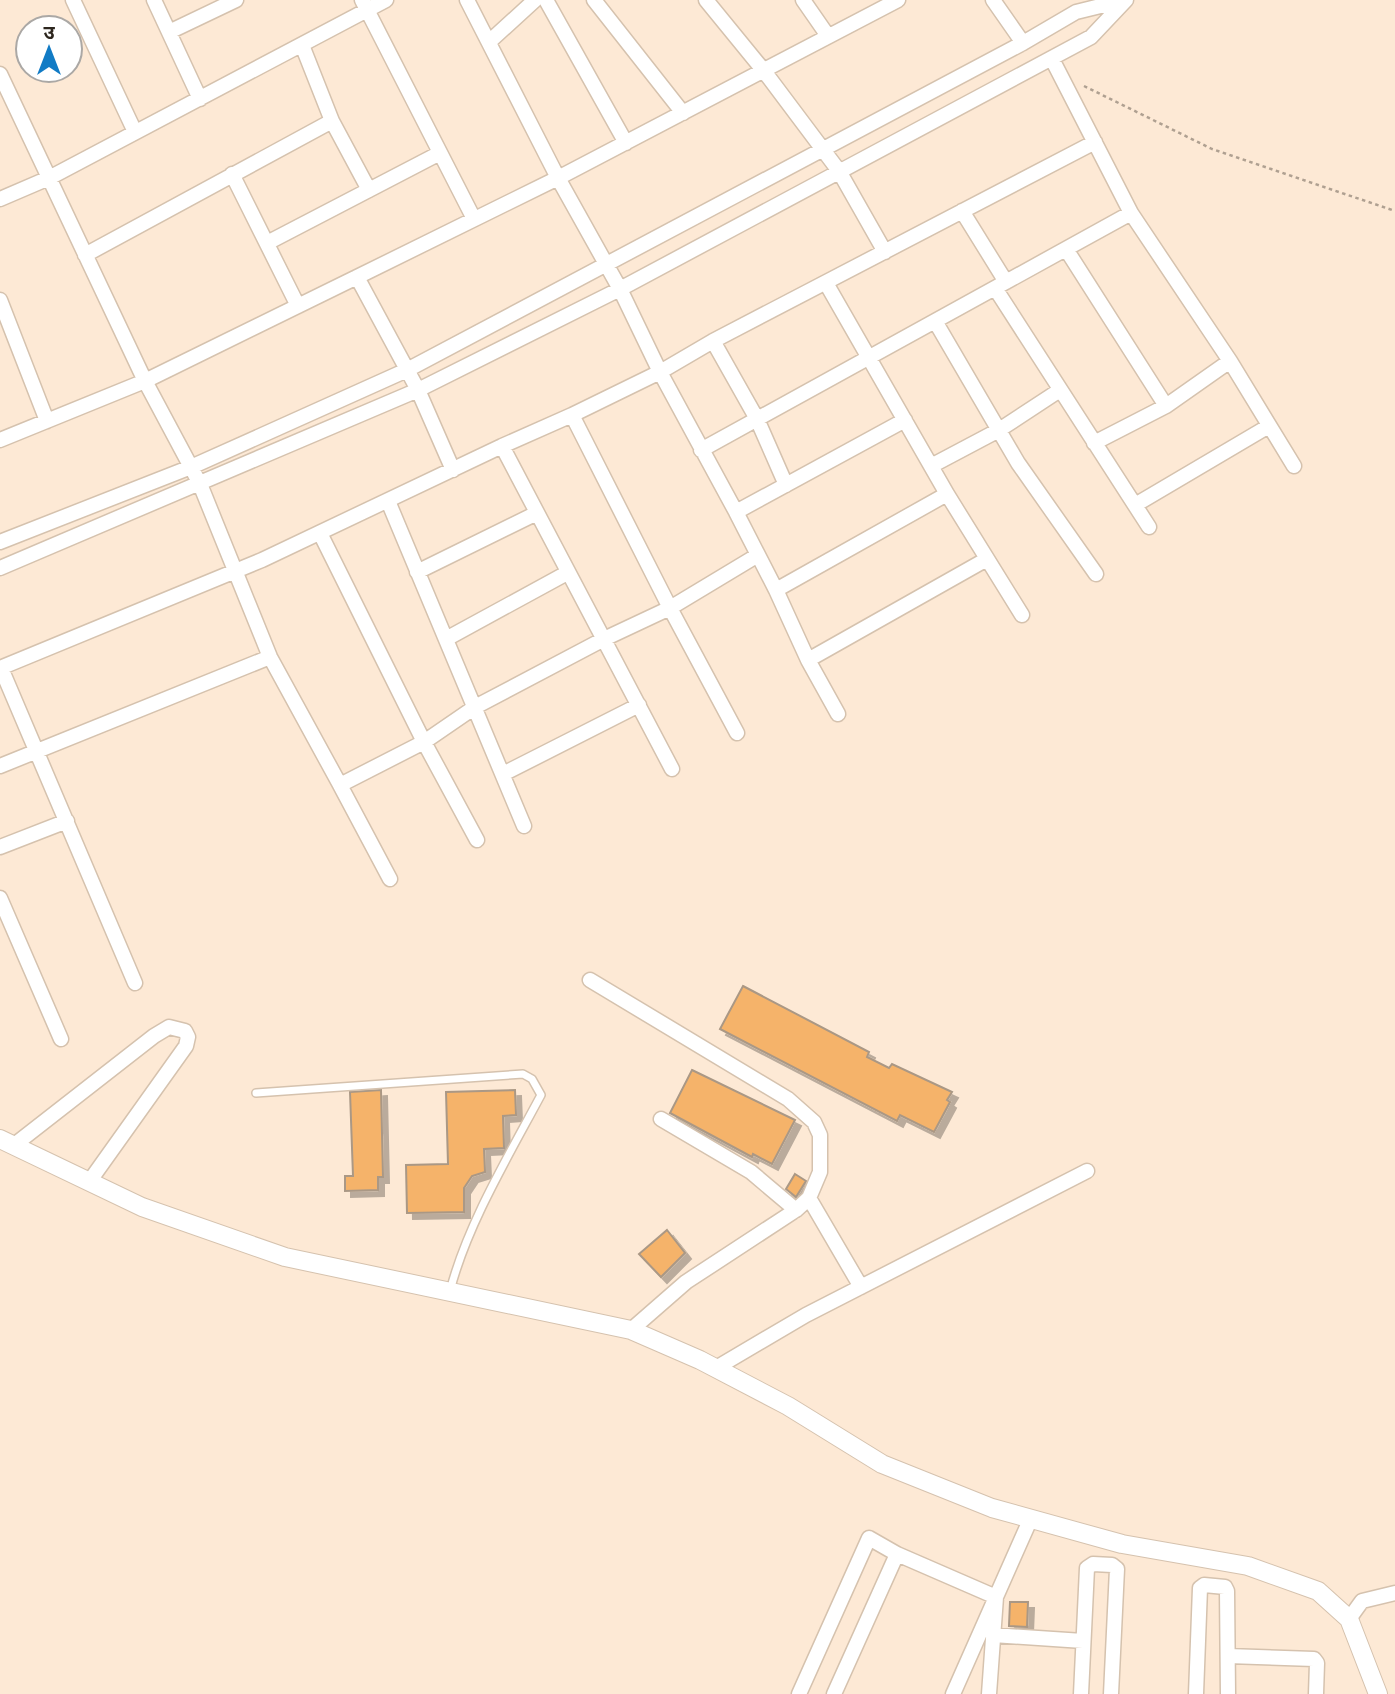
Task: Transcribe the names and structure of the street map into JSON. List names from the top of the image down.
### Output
{
  "north": "top"
}
